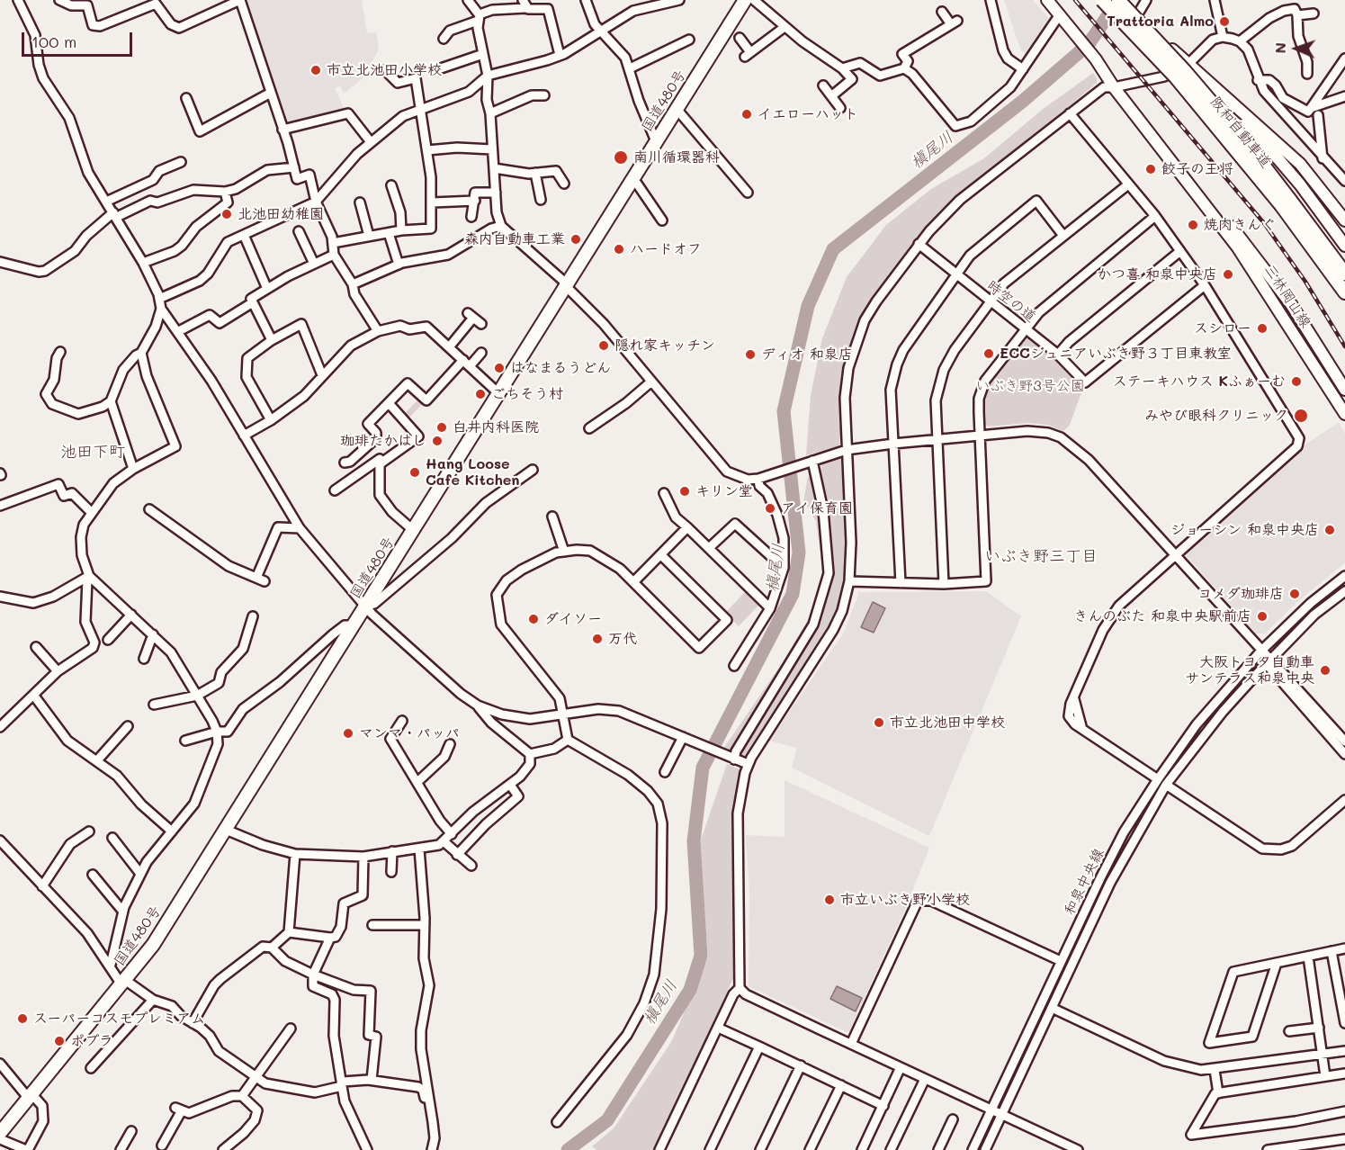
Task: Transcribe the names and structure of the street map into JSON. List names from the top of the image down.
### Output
{
  "streets": {
    "highway": ["国道480号", "阪和自動車道"],
    "main road": ["三林岡山線"],
    "street": ["時空の道", "和泉中央線"]
  },
  "districts": ["池田下町", "いぶき野三丁目"],
  "water": ["槇尾川"],
  "parks": ["いぶき野3号公園"],
  "places": [
    "Trattoria Almo",
    "市立北池田小学校",
    "イエローハット",
    "南川循環器科",
    "餃子の王将",
    "北池田幼稚園",
    "焼肉きんぐ",
    "森内自動車工業",
    "ハードオフ",
    "かつ喜 和泉中央店",
    "スシロー",
    "隠れ家キッチン",
    "ECCジュニアいぶき野３丁目東教室",
    "ディオ 和泉店",
    "はなまるうどん",
    "ステーキハウス Kふぁーむ",
    "ごちそう村",
    "みやび眼科クリニック",
    "白井内科医院",
    "珈琲たかはし",
    "Hang Loose Cafe Kitchen",
    "キリン堂",
    "アイ保育園",
    "ジョーシン 和泉中央店",
    "コメダ珈琲店",
    "きんのぶた 和泉中央駅前店",
    "ダイソー",
    "万代",
    "大阪トヨタ自動車 サンテラス和泉中央",
    "市立北池田中学校",
    "マンマ・パッパ",
    "市立いぶき野小学校",
    "スーパーコスモプレミアム",
    "ポプラ"
  ],
  "scale_bar": "100 m",
  "north": "left"
}
